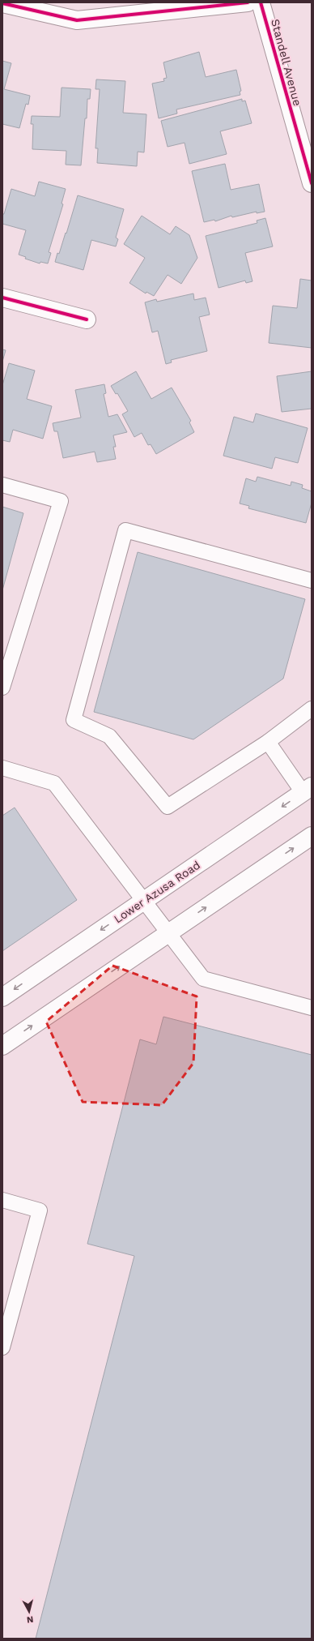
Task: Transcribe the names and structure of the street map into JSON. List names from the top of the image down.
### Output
{
  "streets": {
    "main road": ["Standell Avenue", "Lower Azusa Road"]
  },
  "north": "bottom"
}
